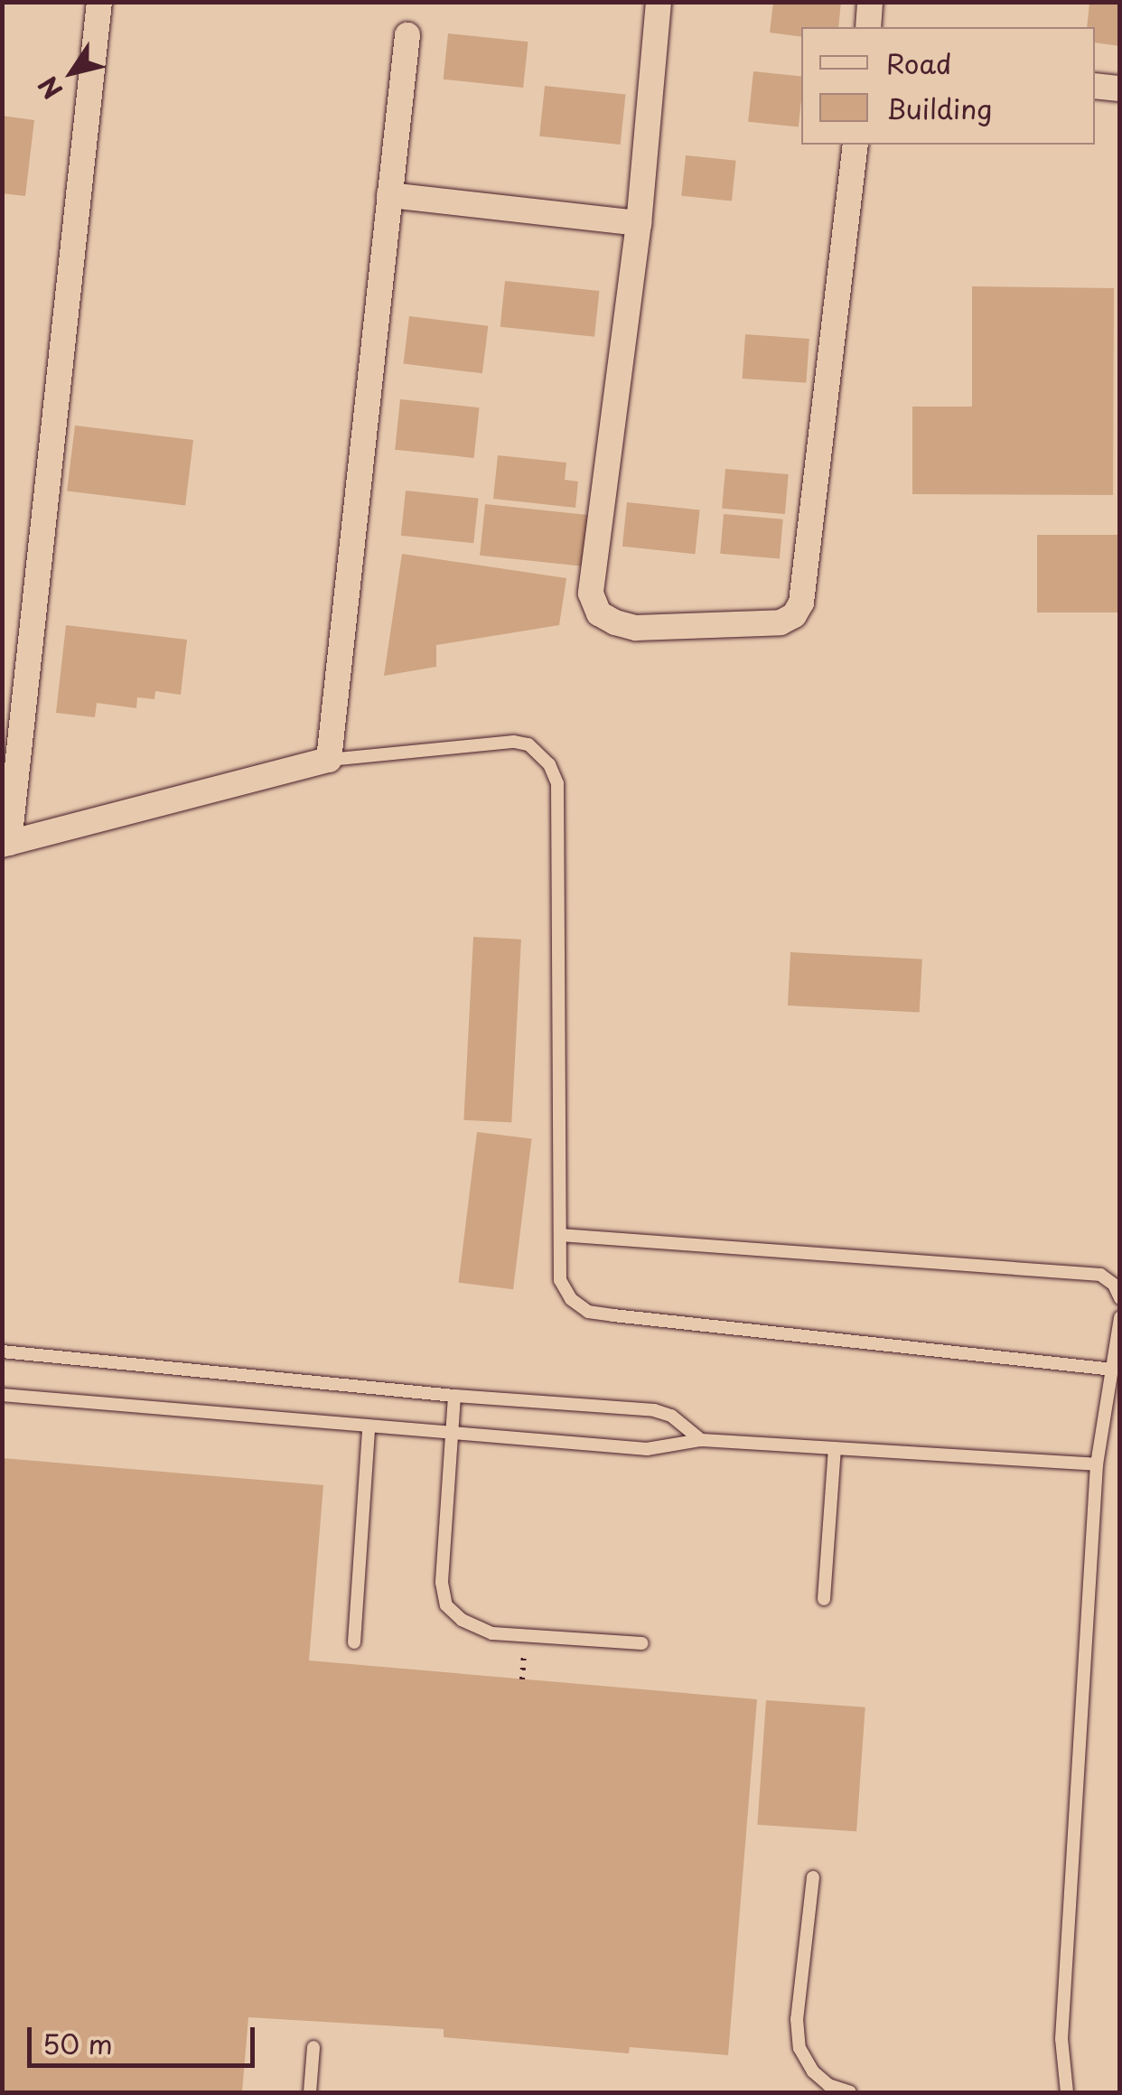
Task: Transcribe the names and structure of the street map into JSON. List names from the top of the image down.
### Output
{
  "legend": ["Road", "Building"],
  "scale_bar": "50 m",
  "north": "bottom left"
}
